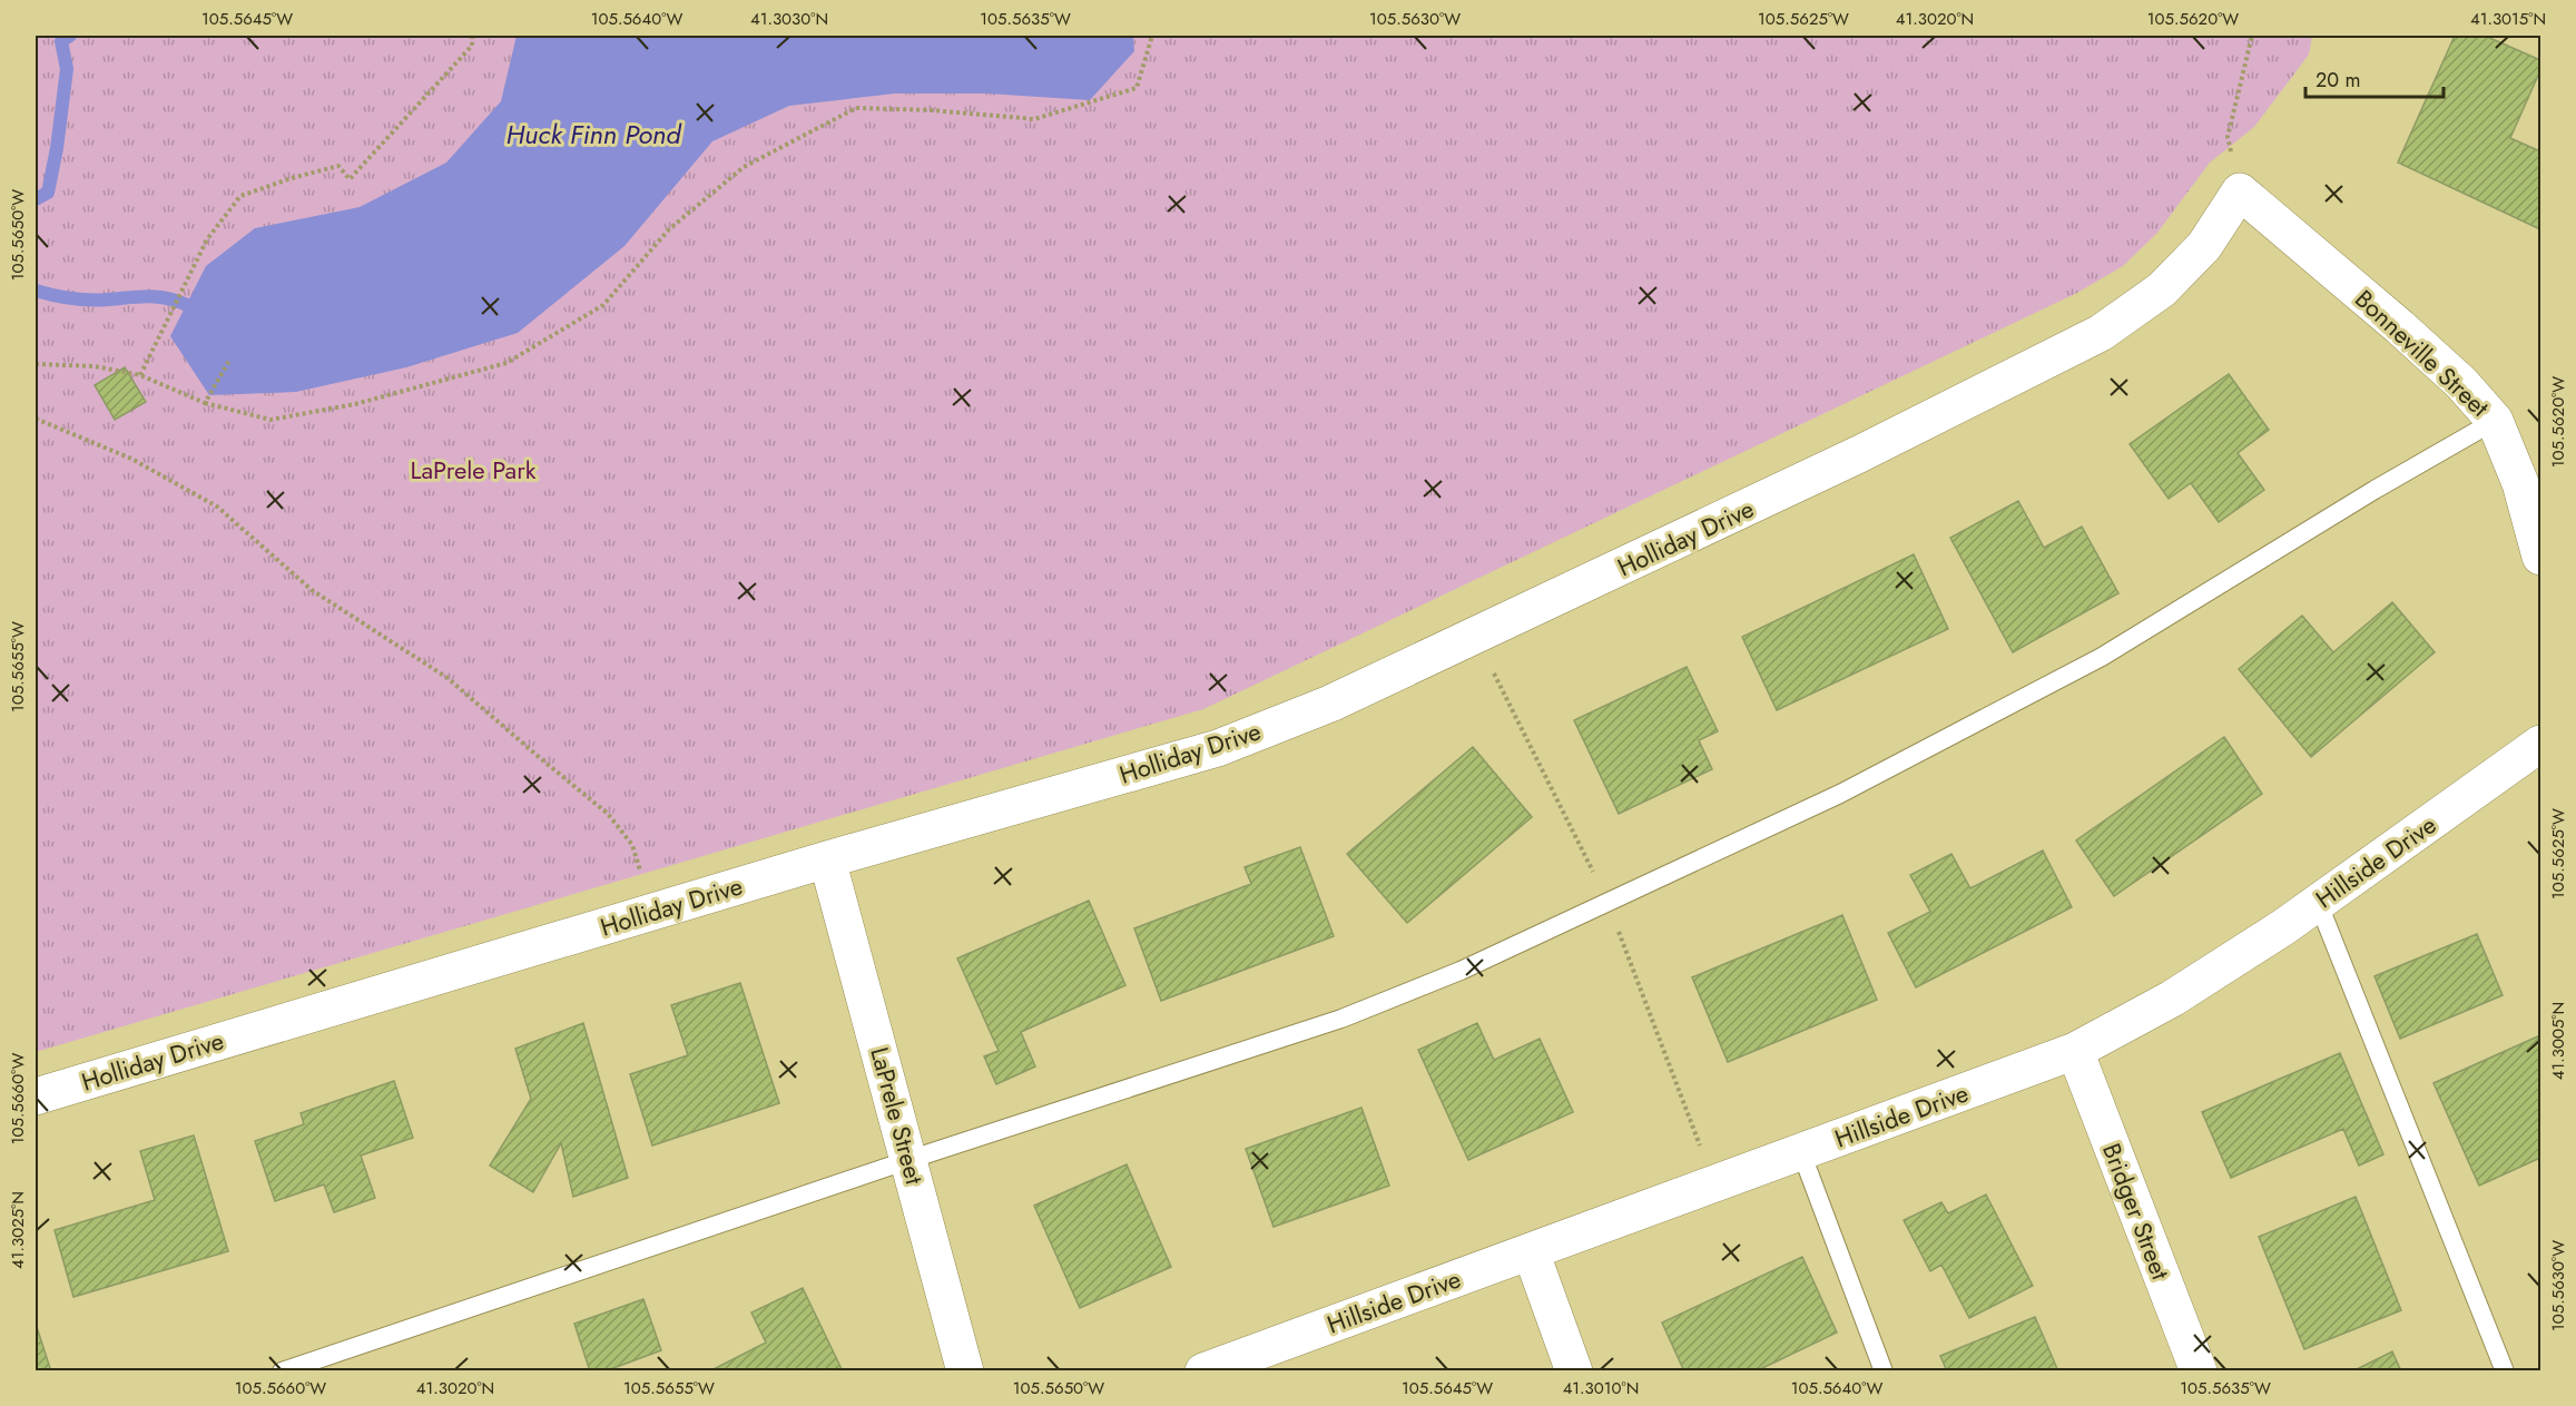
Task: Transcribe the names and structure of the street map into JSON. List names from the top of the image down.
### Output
{
  "streets": {
    "street": [
      "Bonneville Street",
      "Holliday Drive",
      "Hillside Drive",
      "LaPrele Street",
      "Bridger Street"
    ]
  },
  "crossings": [
    ["Bonneville Street", "Holliday Drive"],
    ["Holliday Drive", "LaPrele Street"],
    ["Hillside Drive", "Bridger Street"]
  ],
  "water": ["Huck Finn Pond"],
  "parks": ["LaPrele Park"],
  "scale_bar": "20 m",
  "coordinates": [
    "105.5645°W",
    "105.5640°W",
    "41.3030°N",
    "105.5635°W",
    "105.5630°W",
    "105.5625°W",
    "41.3020°N",
    "105.5620°W",
    "41.3015°N",
    "105.5650°W",
    "105.5655°W",
    "41.3005°N",
    "105.5660°W",
    "41.3025°N",
    "41.3010°N"
  ]
}
